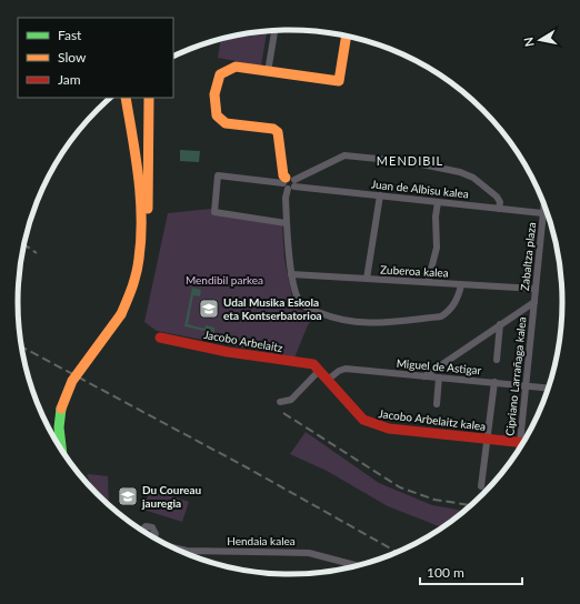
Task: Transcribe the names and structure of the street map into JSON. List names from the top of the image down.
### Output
{
  "streets": {
    "street": [
      "Juan de Albisu kalea",
      "Zabaltza plaza",
      "Zuberoa kalea",
      "Jacobo Arbelaitz",
      "Miguel de Astigar",
      "Cipriano Larrañaga kalea",
      "Jacobo Arbelaitz kalea",
      "Hendaia kalea"
    ]
  },
  "crossings": [
    ["Juan de Albisu kalea", "Zabaltza plaza"],
    ["Zabaltza plaza", "Zuberoa kalea"],
    ["Zabaltza plaza", "Cipriano Larrañaga kalea"],
    ["Jacobo Arbelaitz", "Miguel de Astigar"],
    ["Jacobo Arbelaitz", "Jacobo Arbelaitz kalea"],
    ["Miguel de Astigar", "Cipriano Larrañaga kalea"],
    ["Miguel de Astigar", "Jacobo Arbelaitz kalea"],
    ["Cipriano Larrañaga kalea", "Jacobo Arbelaitz kalea"]
  ],
  "districts": ["MENDIBIL"],
  "parks": ["Mendibil parkea"],
  "places": {
    "school or university": ["Udal Musika Eskola eta Kontserbatorioa", "Du Coureau jauregia"]
  },
  "legend": ["Fast", "Slow", "Jam"],
  "scale_bar": "100 m",
  "north": "left"
}
